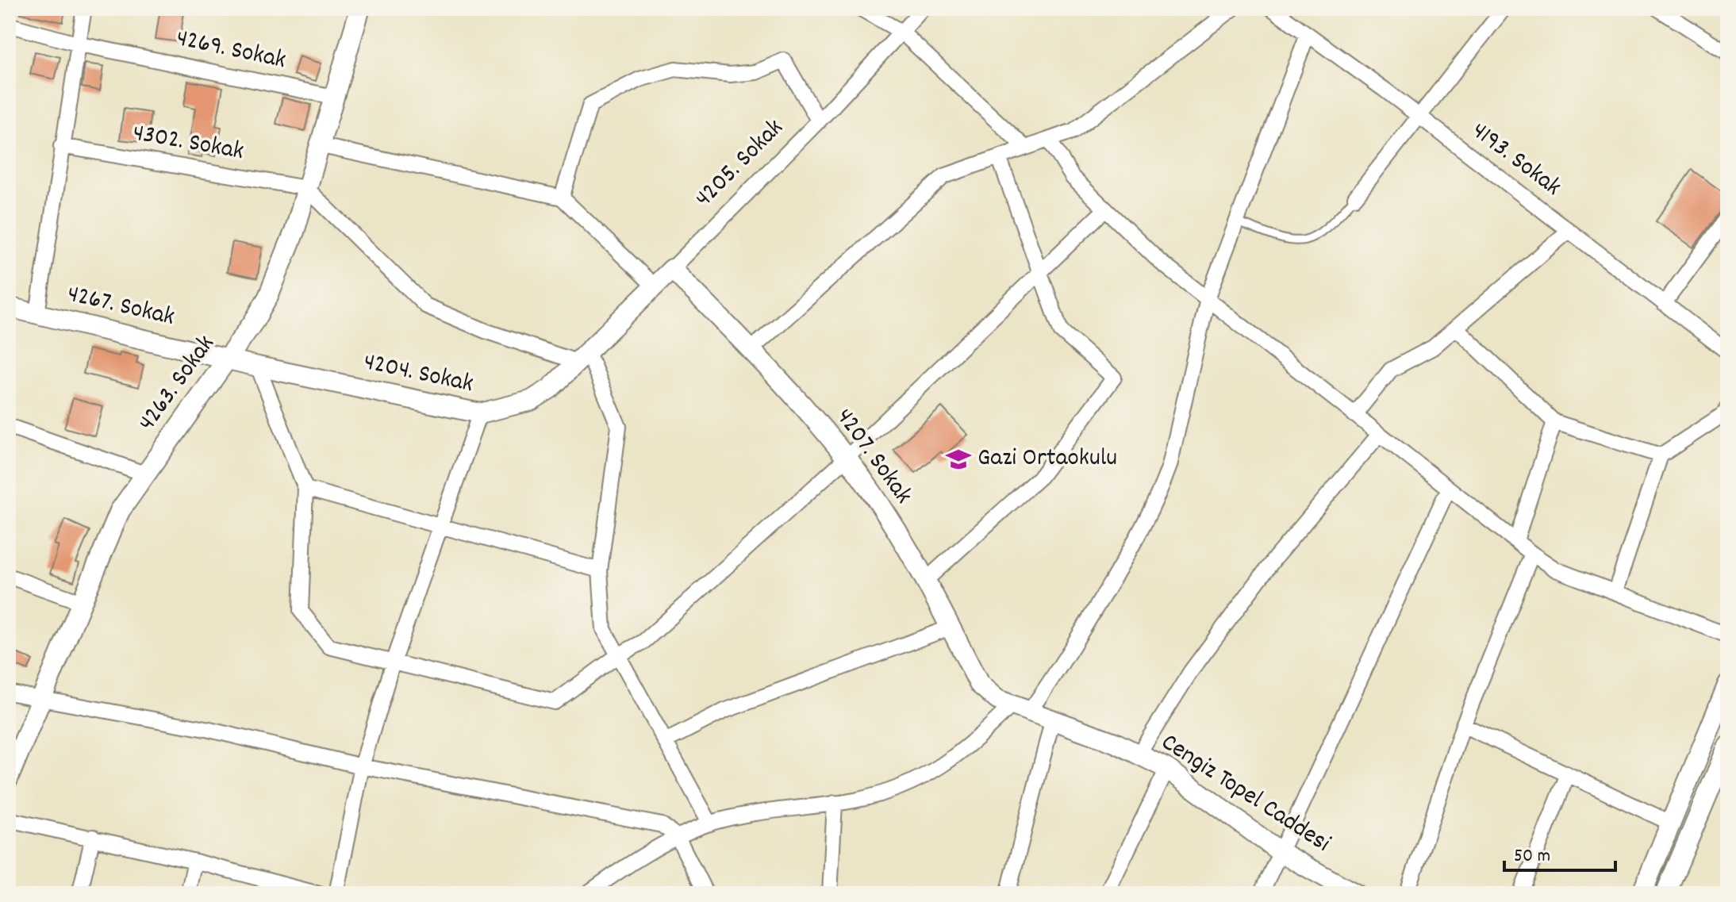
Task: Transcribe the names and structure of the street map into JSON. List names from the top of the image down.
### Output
{
  "streets": {
    "street": [
      "4269. Sokak",
      "4302. Sokak",
      "4193. Sokak",
      "4205. Sokak",
      "4267. Sokak",
      "4204. Sokak",
      "4263. Sokak",
      "4207. Sokak",
      "Cengiz Topel Caddesi"
    ]
  },
  "crossings": [
    ["4269. Sokak", "4263. Sokak"],
    ["4302. Sokak", "4263. Sokak"],
    ["4205. Sokak", "4204. Sokak"],
    ["4205. Sokak", "4207. Sokak"],
    ["4267. Sokak", "4204. Sokak"],
    ["4267. Sokak", "4263. Sokak"],
    ["4207. Sokak", "Cengiz Topel Caddesi"]
  ],
  "places": {
    "school or university": ["Gazi Ortaokulu"]
  },
  "scale_bar": "50 m"
}
